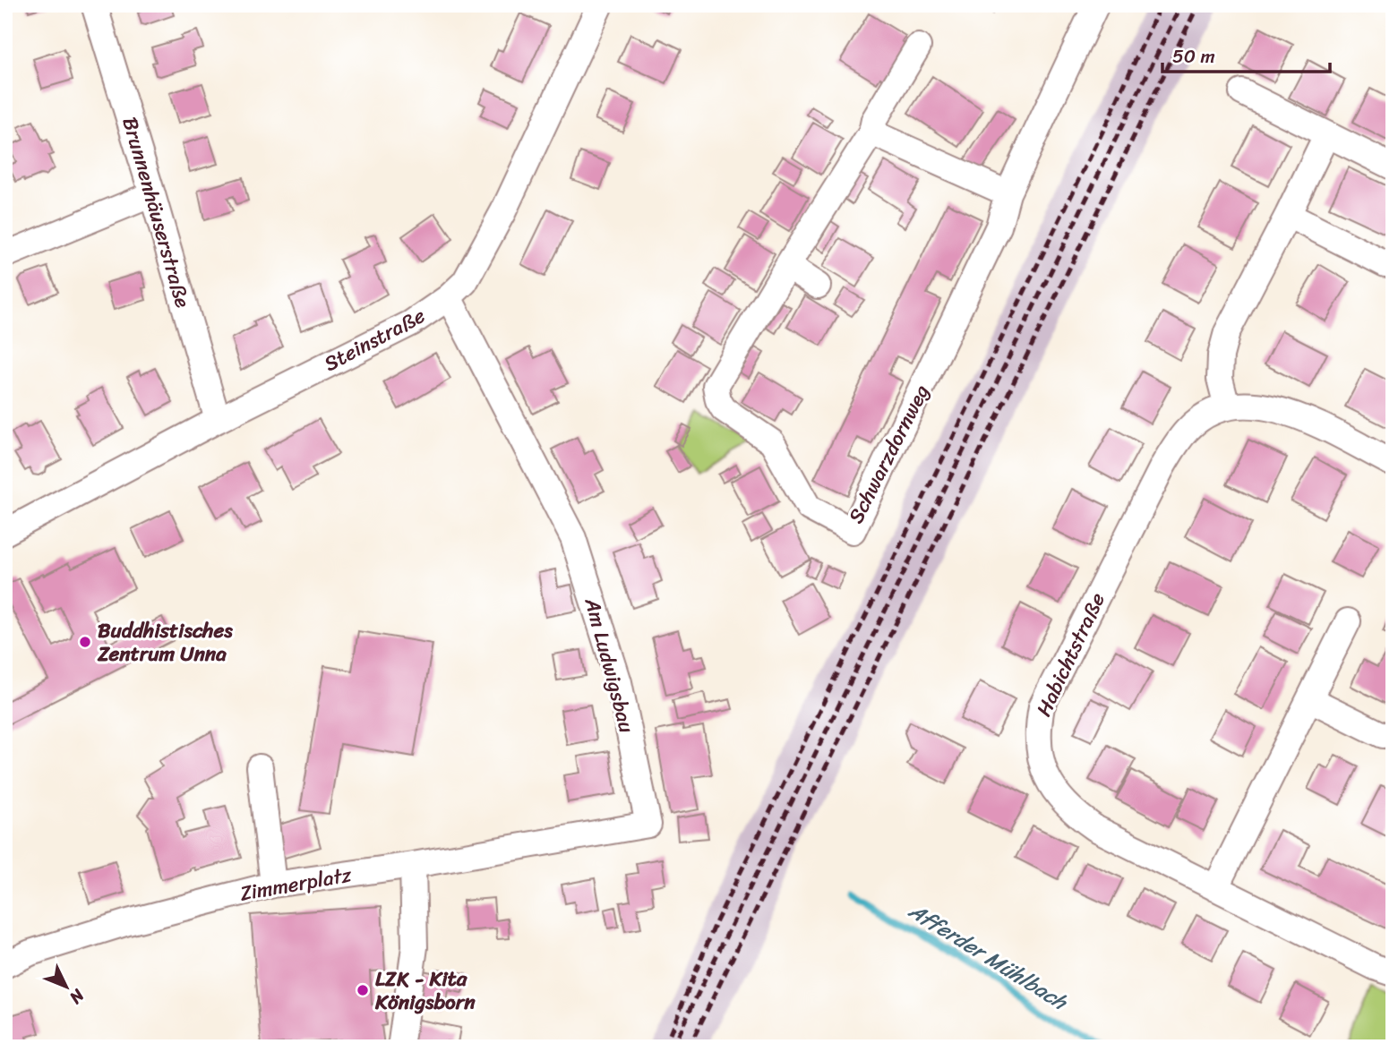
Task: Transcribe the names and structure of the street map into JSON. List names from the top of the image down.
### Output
{
  "streets": {
    "street": [
      "Brunnenhäuserstraße",
      "Steinstraße",
      "Schwarzdornweg",
      "Habichtstraße",
      "Am Ludwigsbau",
      "Zimmerplatz"
    ]
  },
  "crossings": [
    ["Brunnenhäuserstraße", "Steinstraße"],
    ["Steinstraße", "Am Ludwigsbau"],
    ["Am Ludwigsbau", "Zimmerplatz"]
  ],
  "water": ["Afferder Mühlbach"],
  "places": ["Buddhistisches Zentrum Unna", "LZK - Kita Königsborn"],
  "scale_bar": "50 m",
  "north": "bottom right"
}
